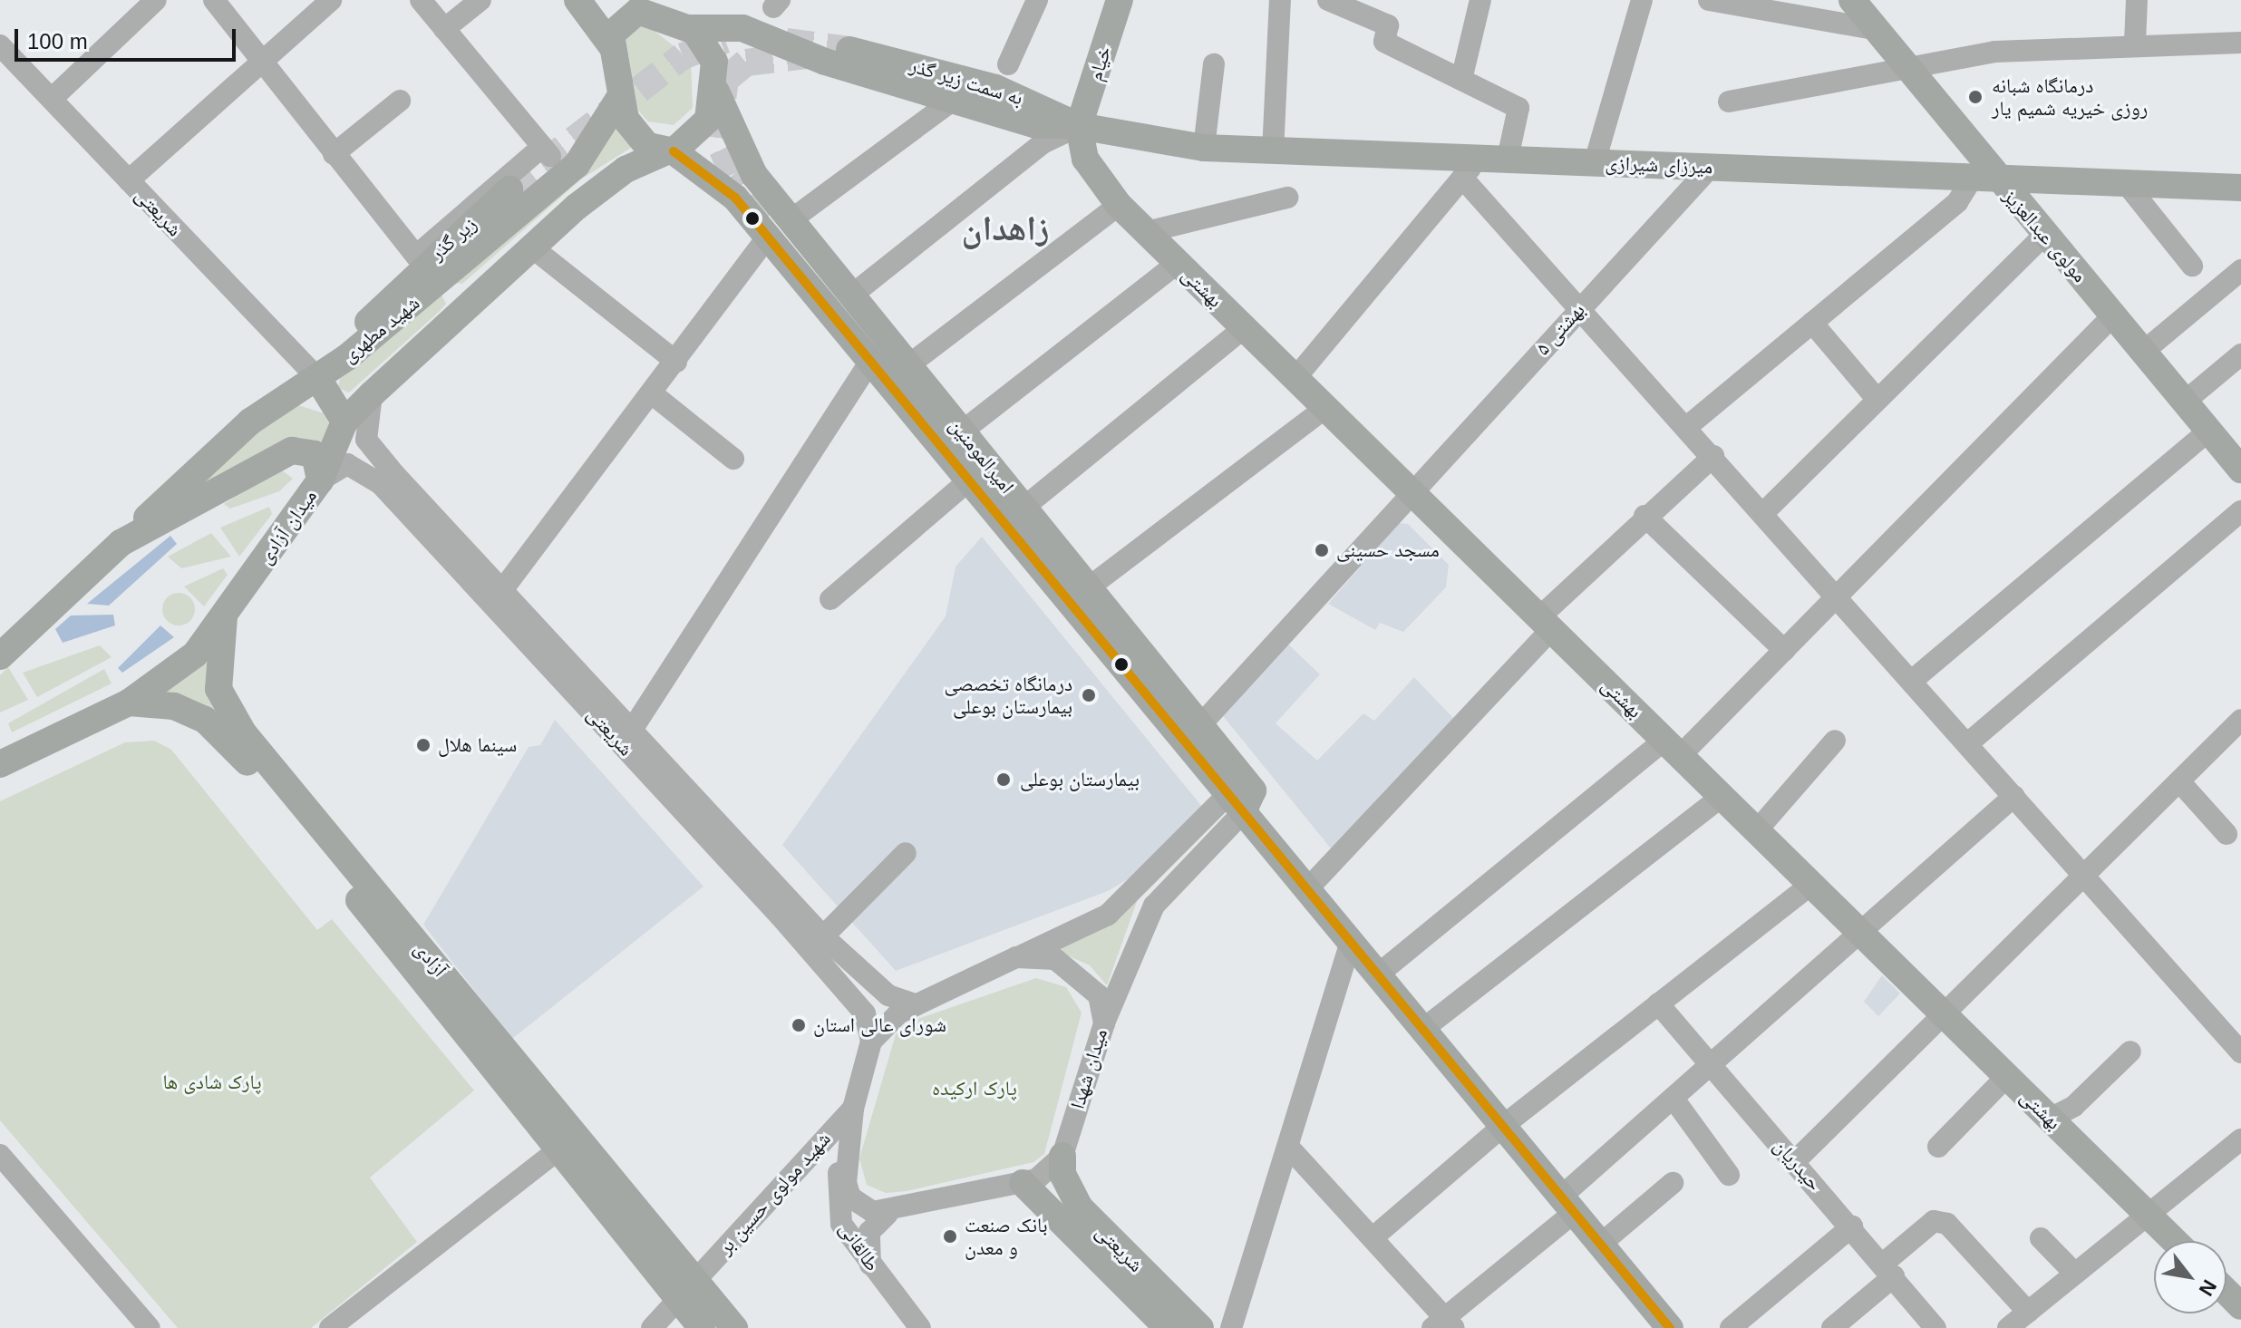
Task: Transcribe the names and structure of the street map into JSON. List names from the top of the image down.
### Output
{
  "streets": {
    "main road": [
      "خیام",
      "به سمت زیر گذر",
      "میرزای شیرازی",
      "شریعتی",
      "مولوی عبدالعزیز",
      "زیر گذر",
      "بهشتی",
      "شهید مطهری",
      "امیرالمومنین",
      "میدان آزادی",
      "آزادی"
    ],
    "street": [
      "بهشتی ۵",
      "میدان شهدا",
      "حیدریان",
      "شهید مولوی حسین بر",
      "طالقانی"
    ]
  },
  "crossings": [
    ["خیام", "به سمت زیر گذر"],
    ["خیام", "میرزای شیرازی"],
    ["خیام", "بهشتی"],
    ["به سمت زیر گذر", "میرزای شیرازی"],
    ["به سمت زیر گذر", "بهشتی"],
    ["میرزای شیرازی", "مولوی عبدالعزیز"],
    ["میرزای شیرازی", "بهشتی"],
    ["میرزای شیرازی", "بهشتی ۵"],
    ["شریعتی", "شهید مطهری"],
    ["شریعتی", "میدان آزادی"],
    ["شریعتی", "میدان شهدا"],
    ["زیر گذر", "شهید مطهری"],
    ["بهشتی", "بهشتی ۵"],
    ["شهید مطهری", "امیرالمومنین"],
    ["شهید مطهری", "میدان آزادی"],
    ["بهشتی ۵", "امیرالمومنین"],
    ["میدان آزادی", "آزادی"],
    ["آزادی", "شهید مولوی حسین بر"]
  ],
  "districts": ["زاهدان"],
  "parks": ["پارک شادی ها", "پارک ارکیده"],
  "places": [
    "درمانگاه شبانه روزی خیریه شمیم یار",
    "مسجد حسینی",
    "درمانگاه تخصصی بیمارستان بوعلی",
    "سینما هلال",
    "بیمارستان بوعلی",
    "شورای عالی استان",
    "بانک صنعت و معدن"
  ],
  "scale_bar": "100 m",
  "north": "bottom right"
}
